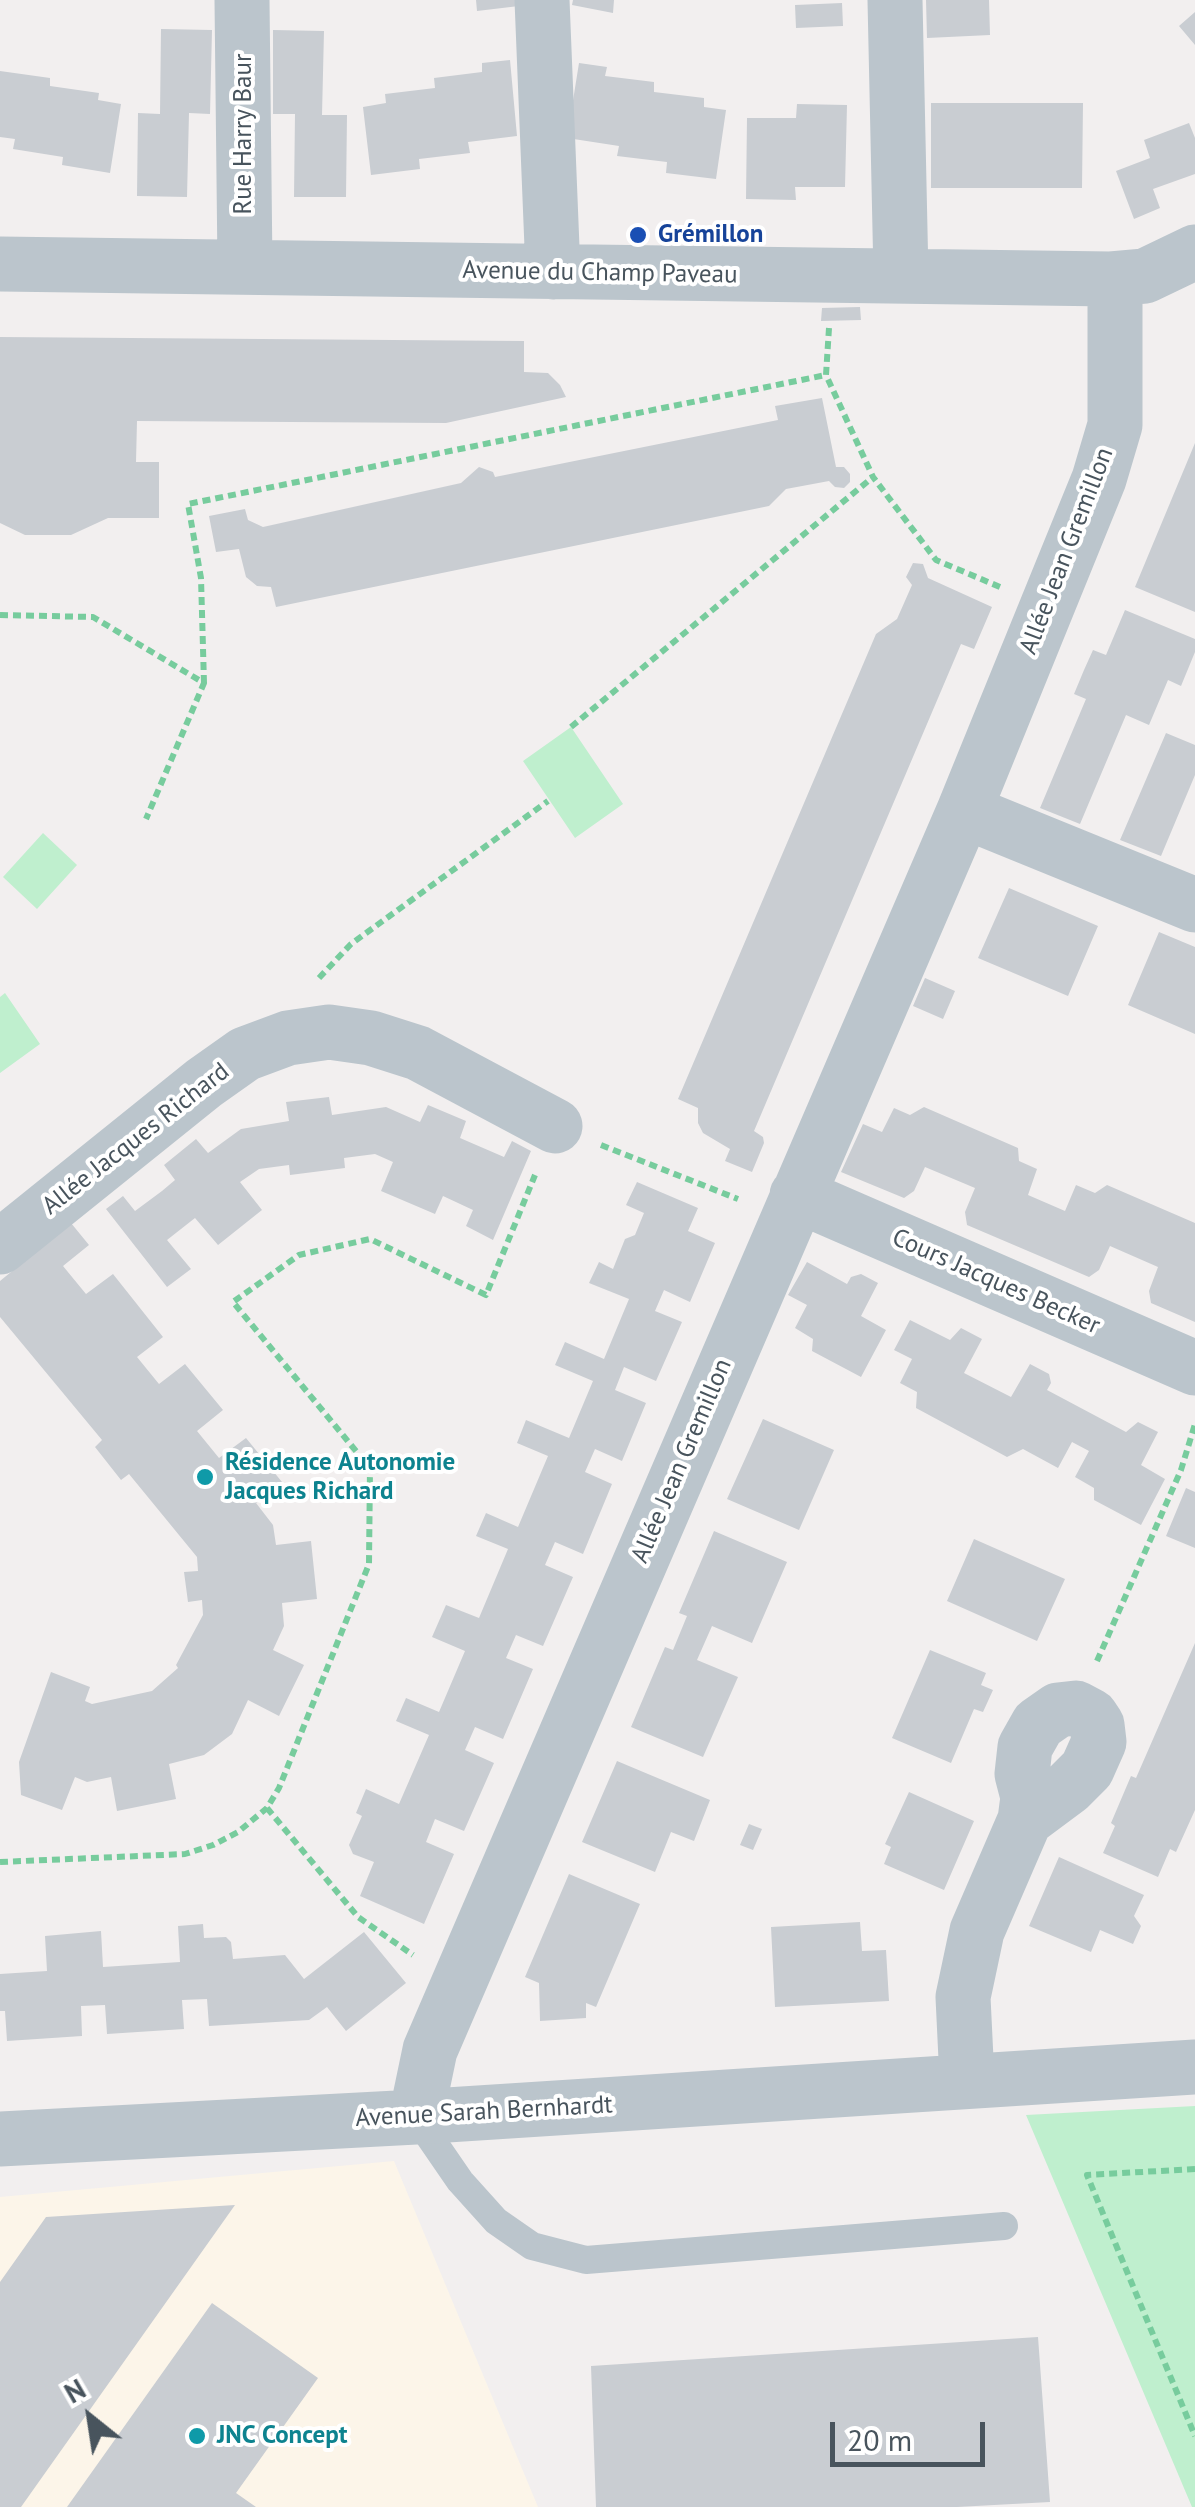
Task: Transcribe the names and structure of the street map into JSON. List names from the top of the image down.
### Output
{
  "streets": {
    "street": [
      "Rue Harry Baur",
      "Avenue du Champ Paveau",
      "Allée Jean Gremillon",
      "Allée Jacques Richard",
      "Cours Jacques Becker",
      "Avenue Sarah Bernhardt"
    ]
  },
  "crossings": [
    ["Rue Harry Baur", "Avenue du Champ Paveau"],
    ["Avenue du Champ Paveau", "Allée Jean Gremillon"],
    ["Allée Jean Gremillon", "Cours Jacques Becker"],
    ["Allée Jean Gremillon", "Avenue Sarah Bernhardt"]
  ],
  "places": ["Grémillon", "Résidence Autonomie Jacques Richard", "JNC Concept"],
  "scale_bar": "20 m",
  "north": "top left"
}
